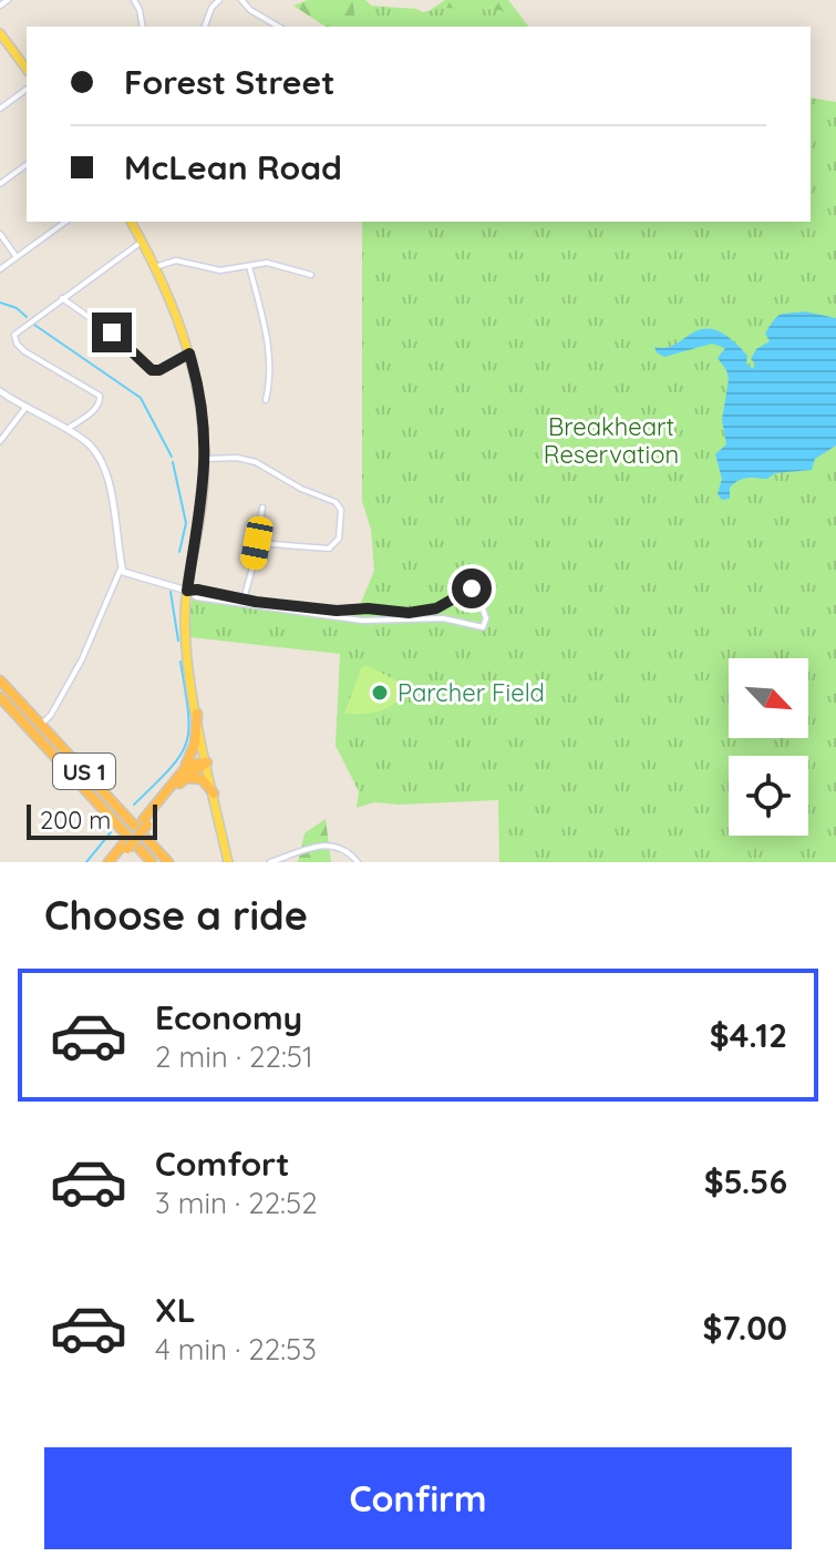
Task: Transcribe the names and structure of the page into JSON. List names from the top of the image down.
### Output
{
  "streets": {
    "highway": ["US 1"]
  },
  "parks": ["Breakheart Reservation"],
  "places": ["Parcher Field"],
  "scale_bar": "200 m",
  "north": "bottom right",
  "page": {
    "banner": ["Forest Street", "McLean Road"],
    "scale": "200 m",
    "heading": "Choose a ride",
    "list": [
      {
        "name": "Economy",
        "note": "2 min · 22:51",
        "value": "$4.12"
      },
      {
        "name": "Comfort",
        "note": "3 min · 22:52",
        "value": "$5.56"
      },
      {
        "name": "XL",
        "note": "4 min · 22:53",
        "value": "$7.00"
      }
    ],
    "buttons": "Confirm"
  }
}
